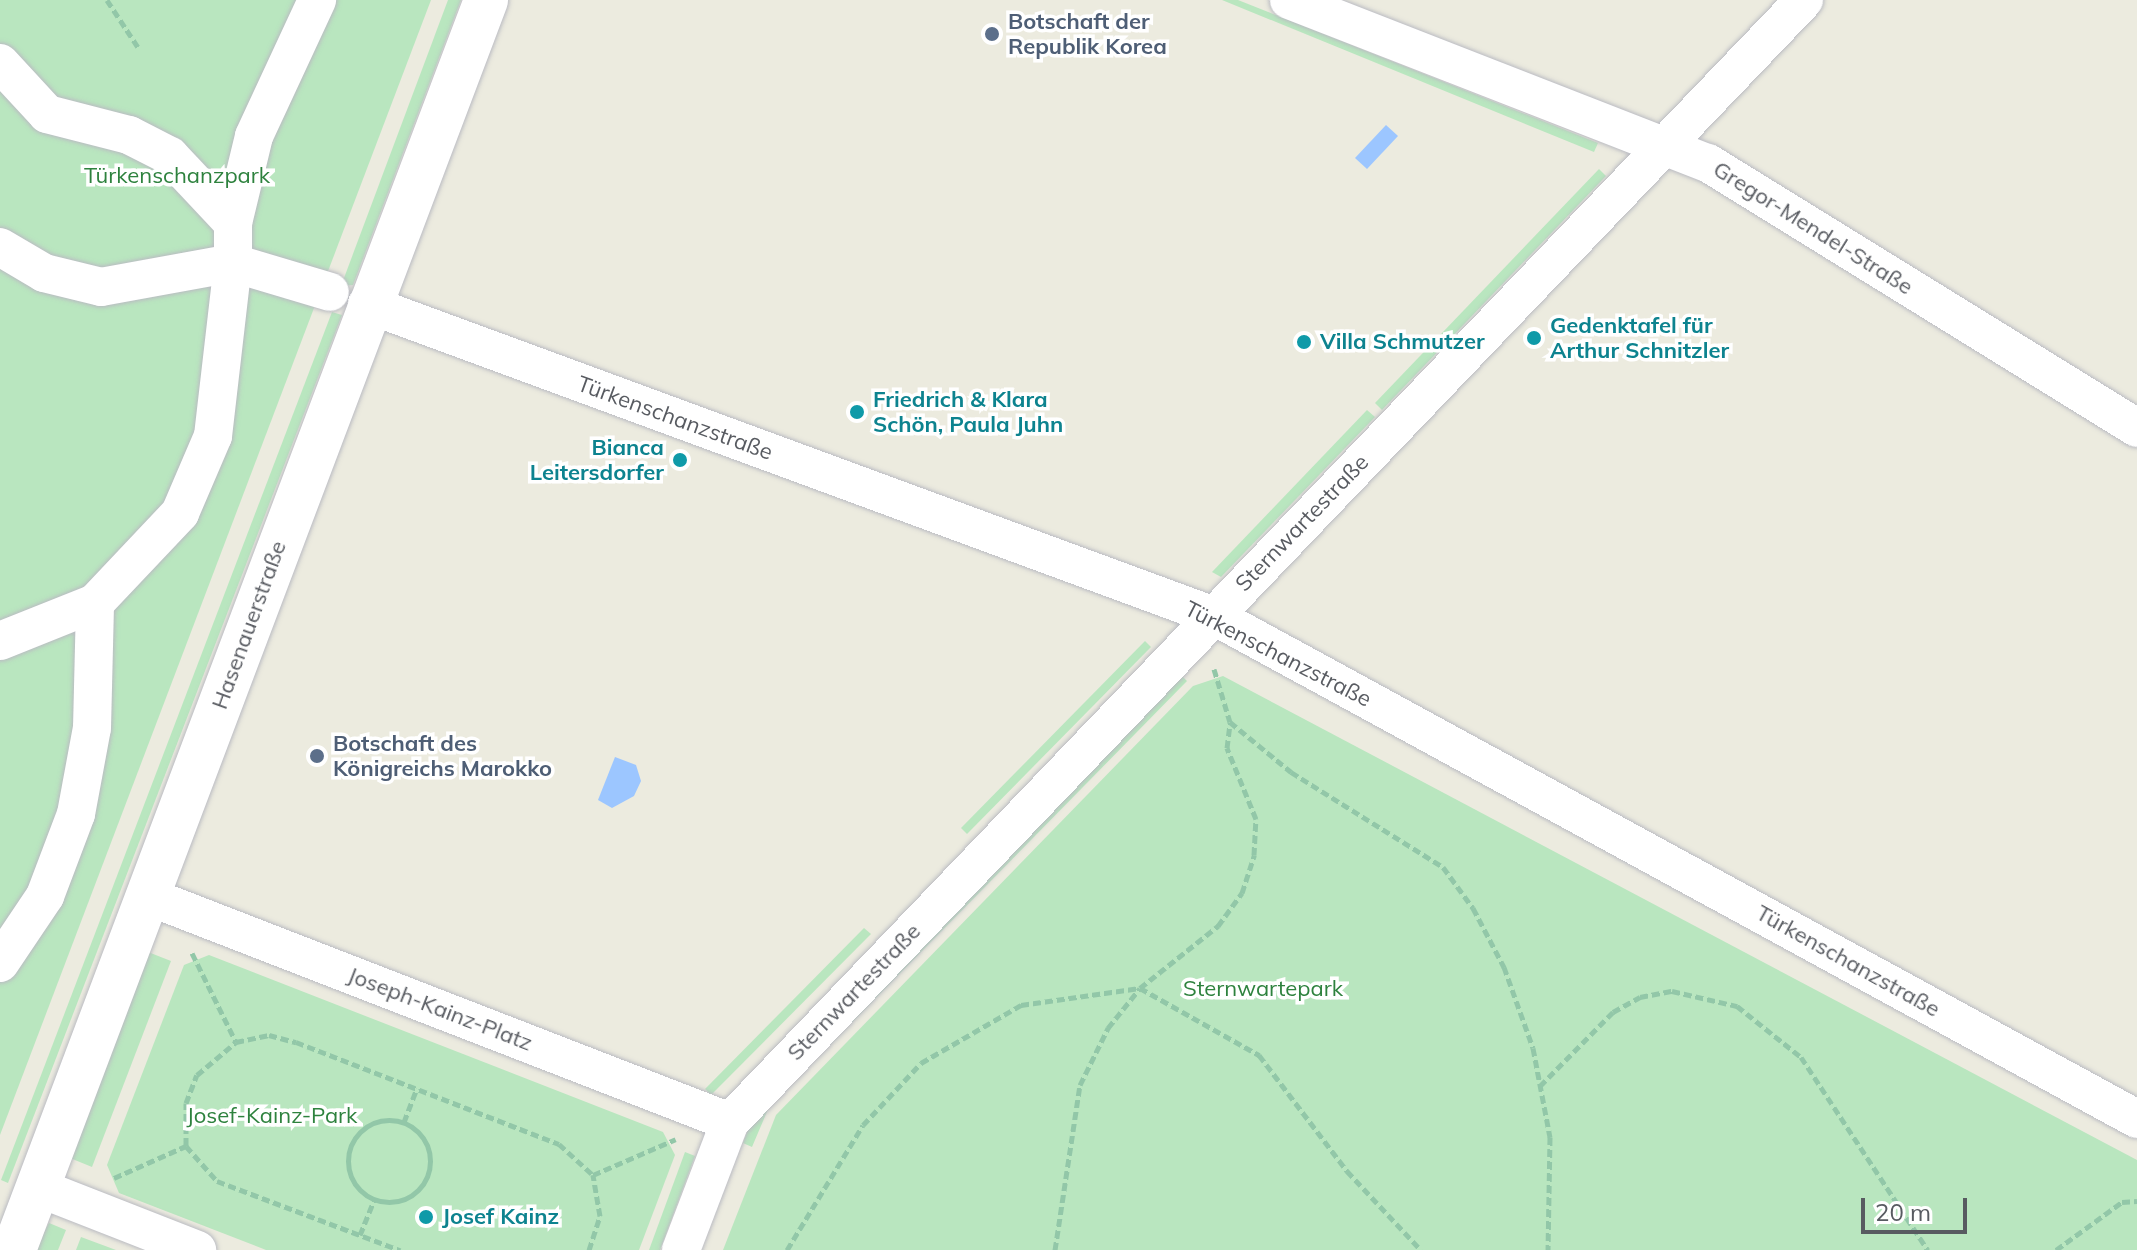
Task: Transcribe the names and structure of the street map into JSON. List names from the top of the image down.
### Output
{
  "streets": {
    "street": [
      "Gregor-Mendel-Straße",
      "Türkenschanzstraße",
      "Sternwartestraße",
      "Hasenauerstraße",
      "Joseph-Kainz-Platz"
    ]
  },
  "crossings": [
    ["Gregor-Mendel-Straße", "Sternwartestraße"],
    ["Türkenschanzstraße", "Sternwartestraße"],
    ["Türkenschanzstraße", "Hasenauerstraße"],
    ["Sternwartestraße", "Joseph-Kainz-Platz"],
    ["Hasenauerstraße", "Joseph-Kainz-Platz"]
  ],
  "parks": ["Türkenschanzpark", "Sternwartepark", "Josef-Kainz-Park"],
  "places": [
    "Botschaft der Republik Korea",
    "Gedenktafel für Arthur Schnitzler",
    "Villa Schmutzer",
    "Friedrich & Klara Schön, Paula Juhn",
    "Bianca Leitersdorfer",
    "Botschaft des Königreichs Marokko",
    "Josef Kainz"
  ],
  "scale_bar": "20 m"
}
